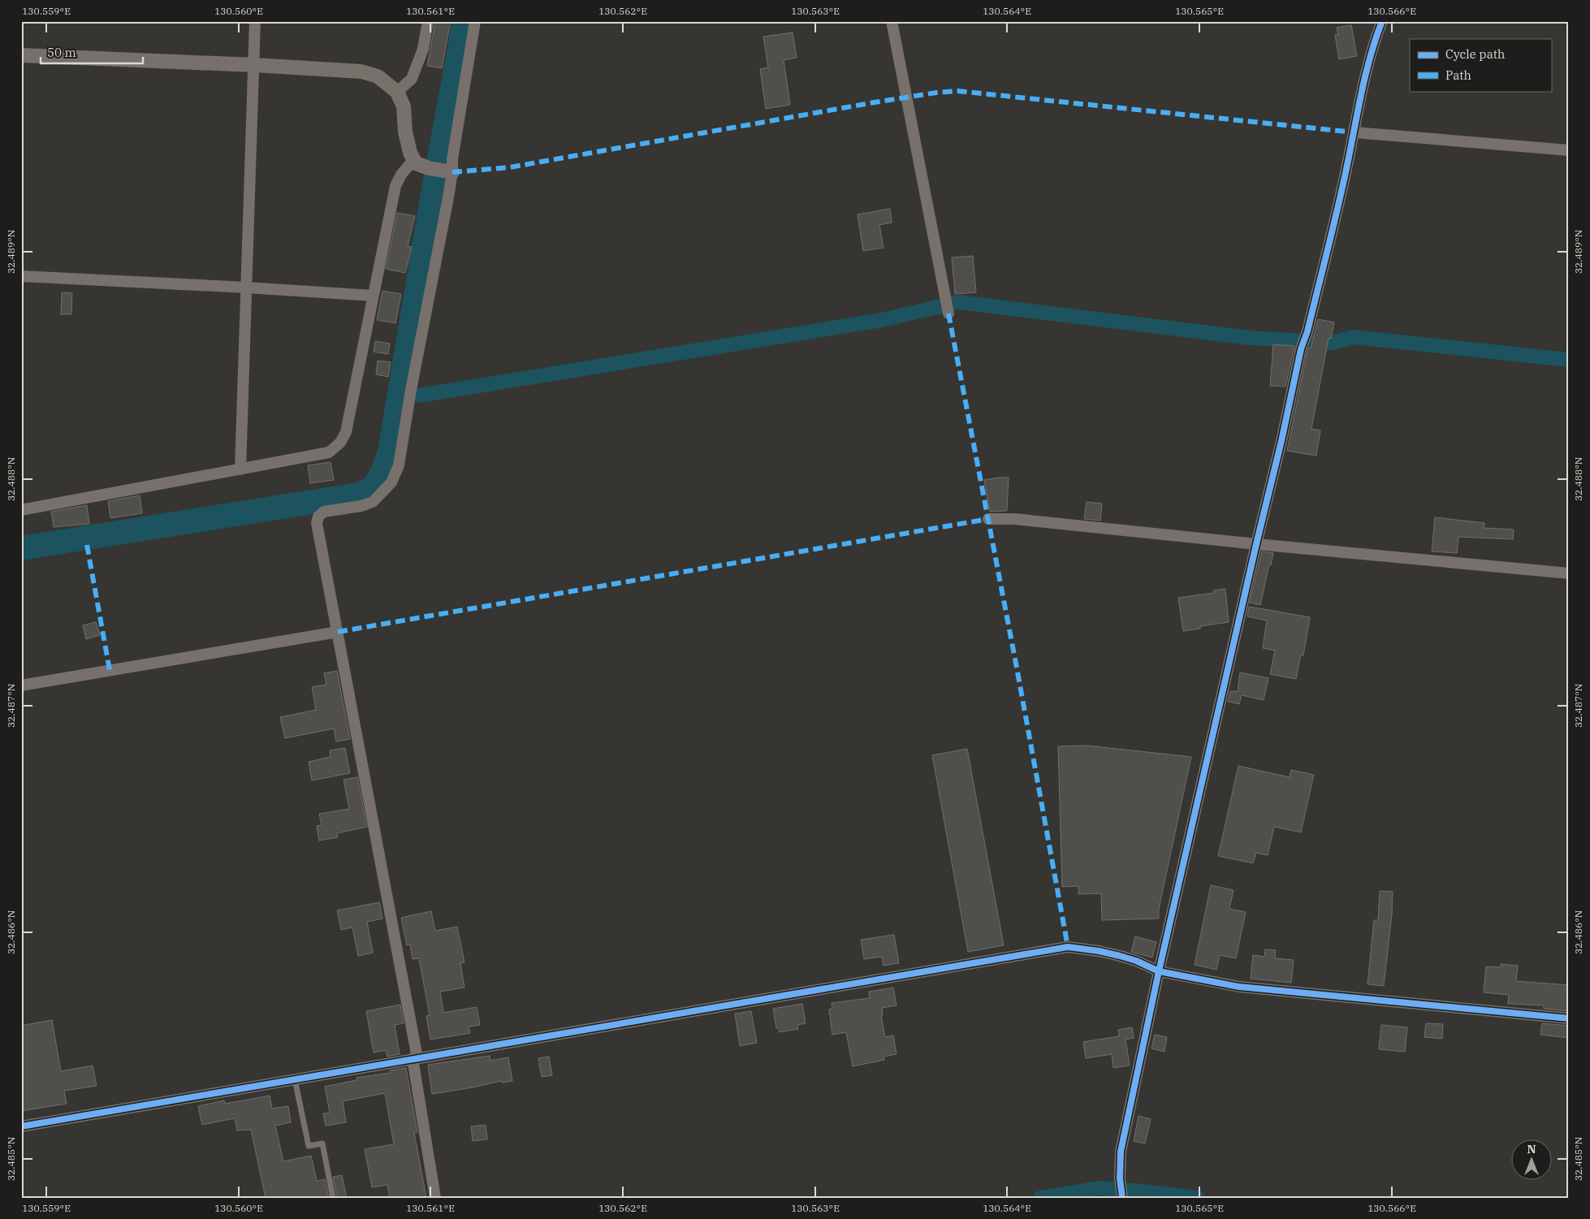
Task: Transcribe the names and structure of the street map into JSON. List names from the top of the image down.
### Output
{
  "legend": ["Cycle path", "Path"],
  "scale_bar": "50 m",
  "north": "top",
  "coordinates": [
    "130.559°E",
    "130.560°E",
    "130.561°E",
    "130.562°E",
    "130.563°E",
    "130.564°E",
    "130.565°E",
    "130.566°E",
    "32.489°N",
    "32.488°N",
    "32.487°N",
    "32.486°N",
    "32.485°N"
  ]
}
